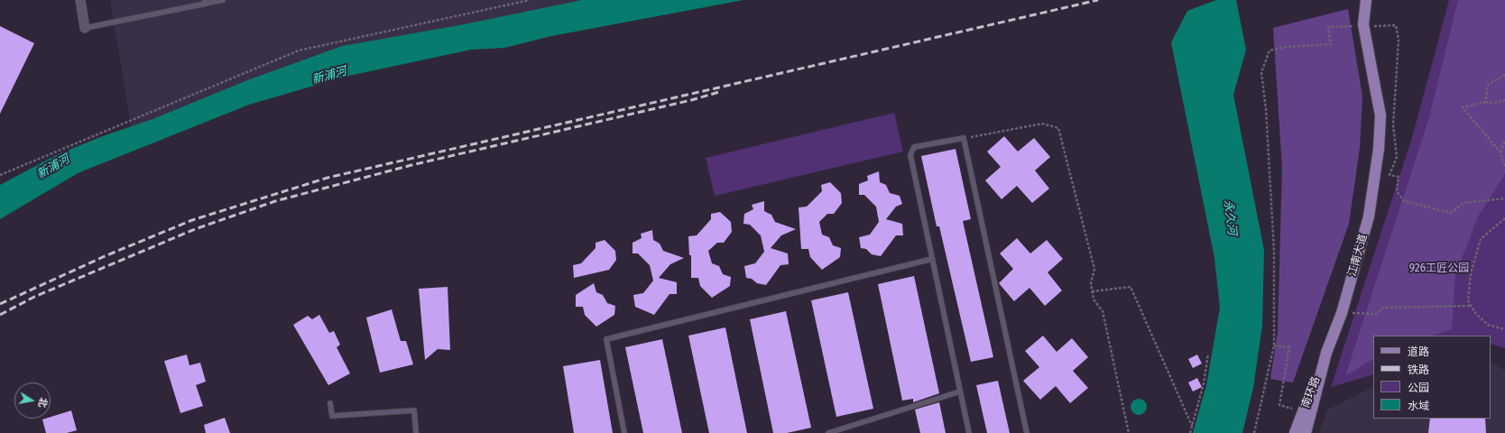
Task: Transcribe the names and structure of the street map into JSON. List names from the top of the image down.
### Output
{
  "streets": {
    "main road": ["江南大道", "南环路"]
  },
  "crossings": [
    ["江南大道", "南环路"]
  ],
  "water": ["新浦河", "永久河"],
  "parks": ["926工匠公园"],
  "legend": [
    "道路",
    "铁路",
    "公园",
    "水域"
  ],
  "north": "right"
}
